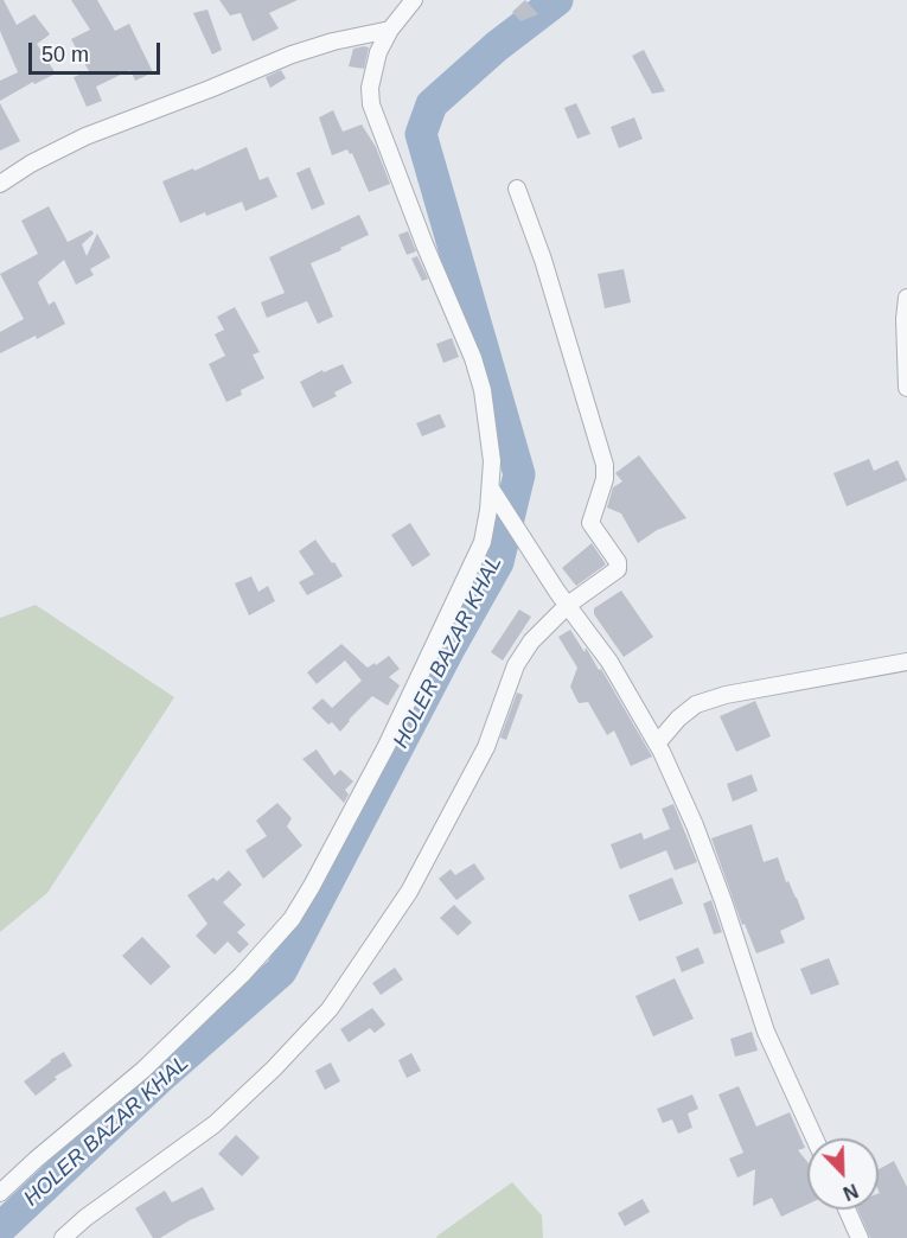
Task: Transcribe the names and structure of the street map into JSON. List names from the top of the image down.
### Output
{
  "water": ["HOLER BAZAR KHAL"],
  "scale_bar": "50 m",
  "north": "bottom right"
}
